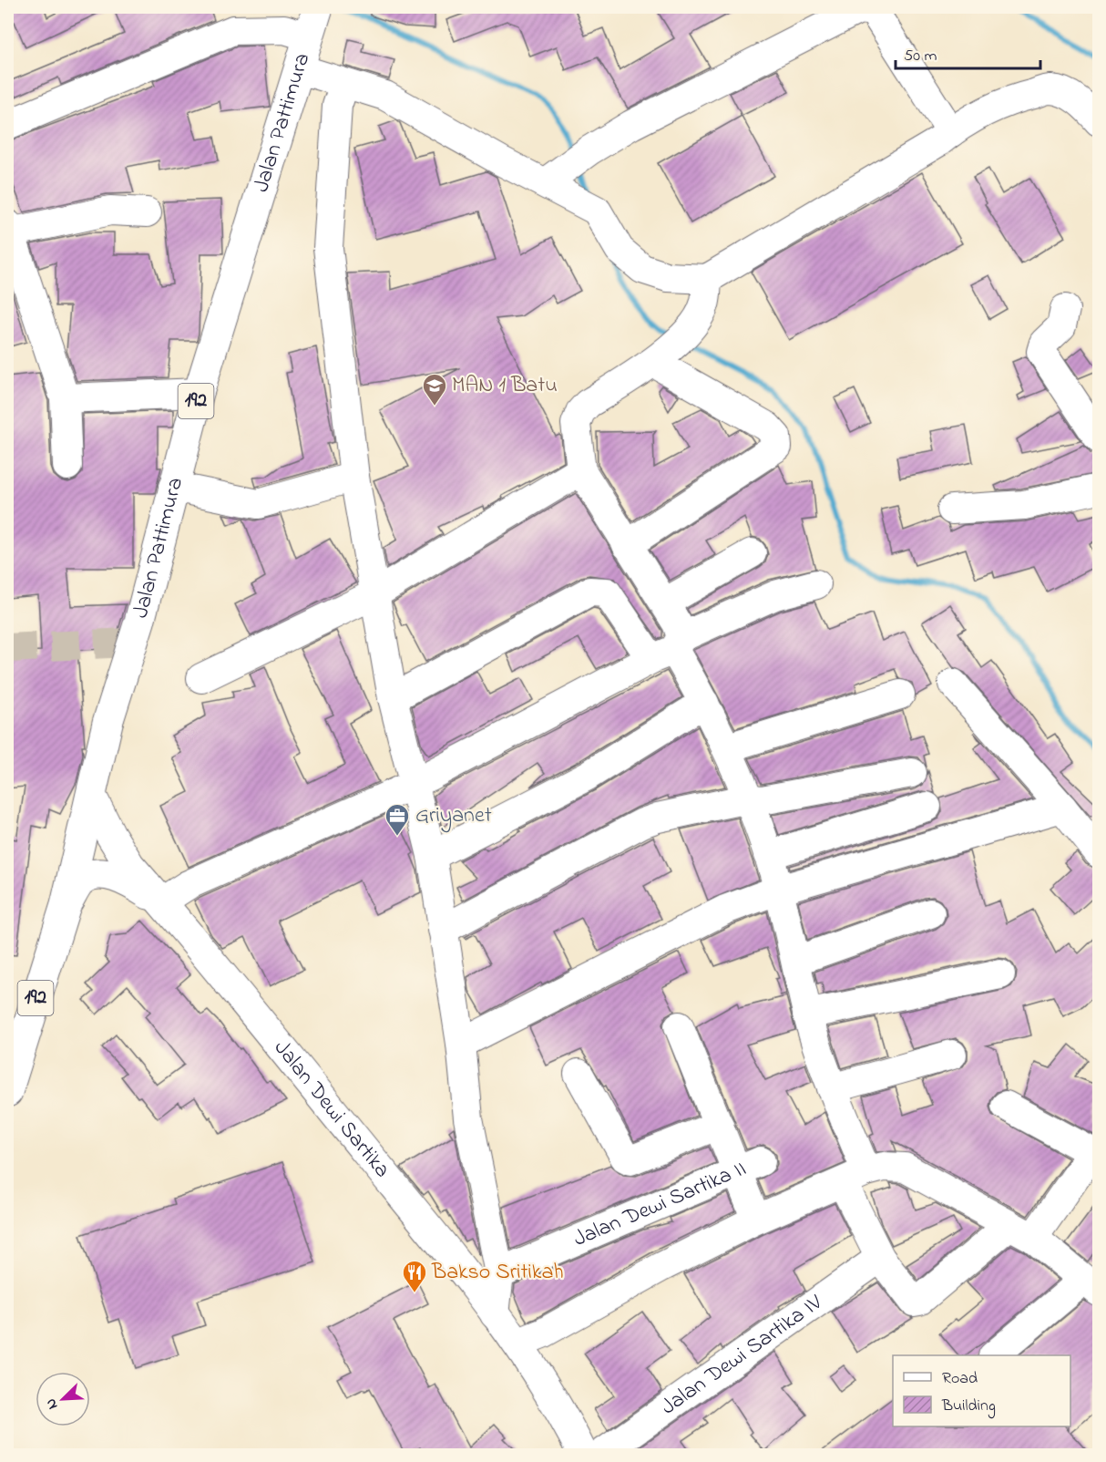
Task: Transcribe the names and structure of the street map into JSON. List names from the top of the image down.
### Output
{
  "streets": {
    "main road": ["Jalan Pattimura", "192", "Jalan Dewi Sartika"],
    "street": ["Jalan Dewi Sartika II", "Jalan Dewi Sartika IV"]
  },
  "crossings": [
    ["Jalan Pattimura", "Jalan Dewi Sartika"],
    ["Jalan Dewi Sartika", "Jalan Dewi Sartika IV"]
  ],
  "places": {
    "school or university": ["MAN 1 Batu"],
    "office": ["Griyanet"],
    "restaurant": ["Bakso Sritikah"]
  },
  "legend": ["Road", "Building"],
  "scale_bar": "50 m",
  "north": "bottom left"
}
